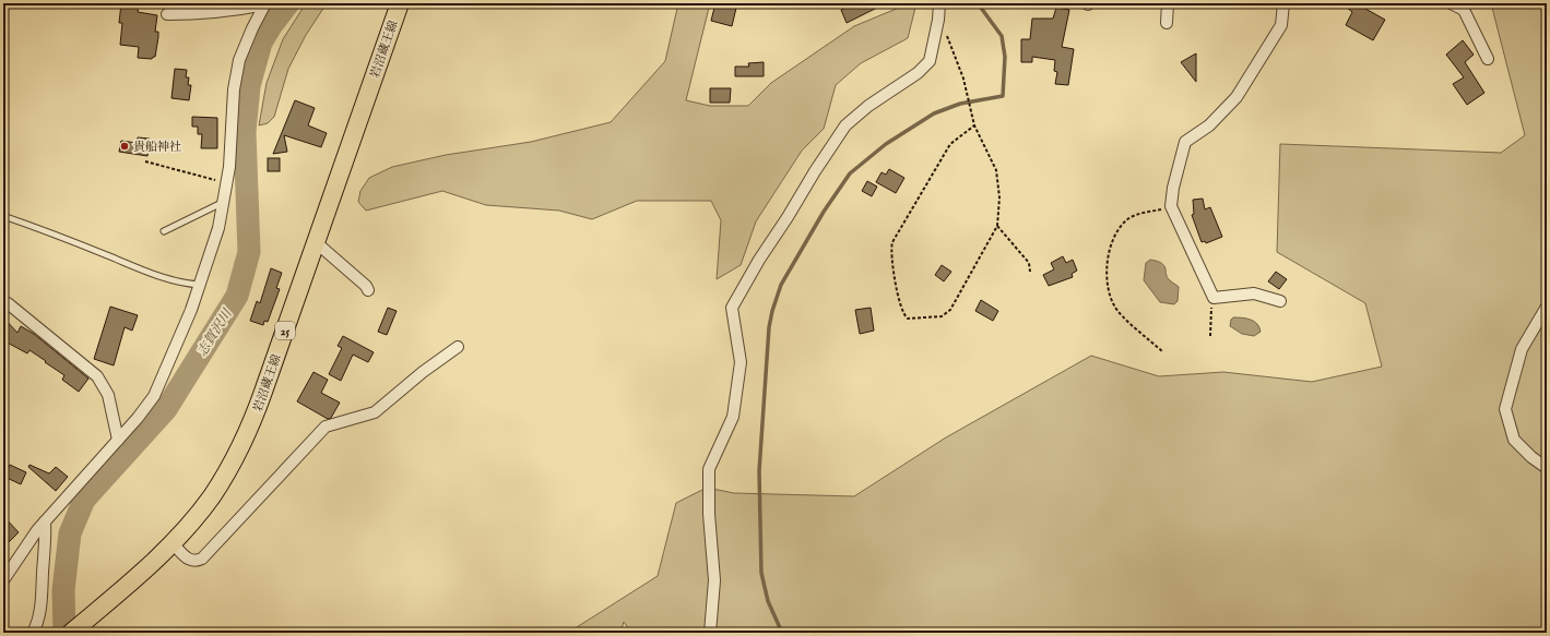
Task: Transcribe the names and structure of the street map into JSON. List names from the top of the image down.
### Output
{
  "streets": {
    "main road": ["岩沼蔵王線", "25"]
  },
  "water": ["志賀沢川"],
  "places": ["貴船神社"]
}
